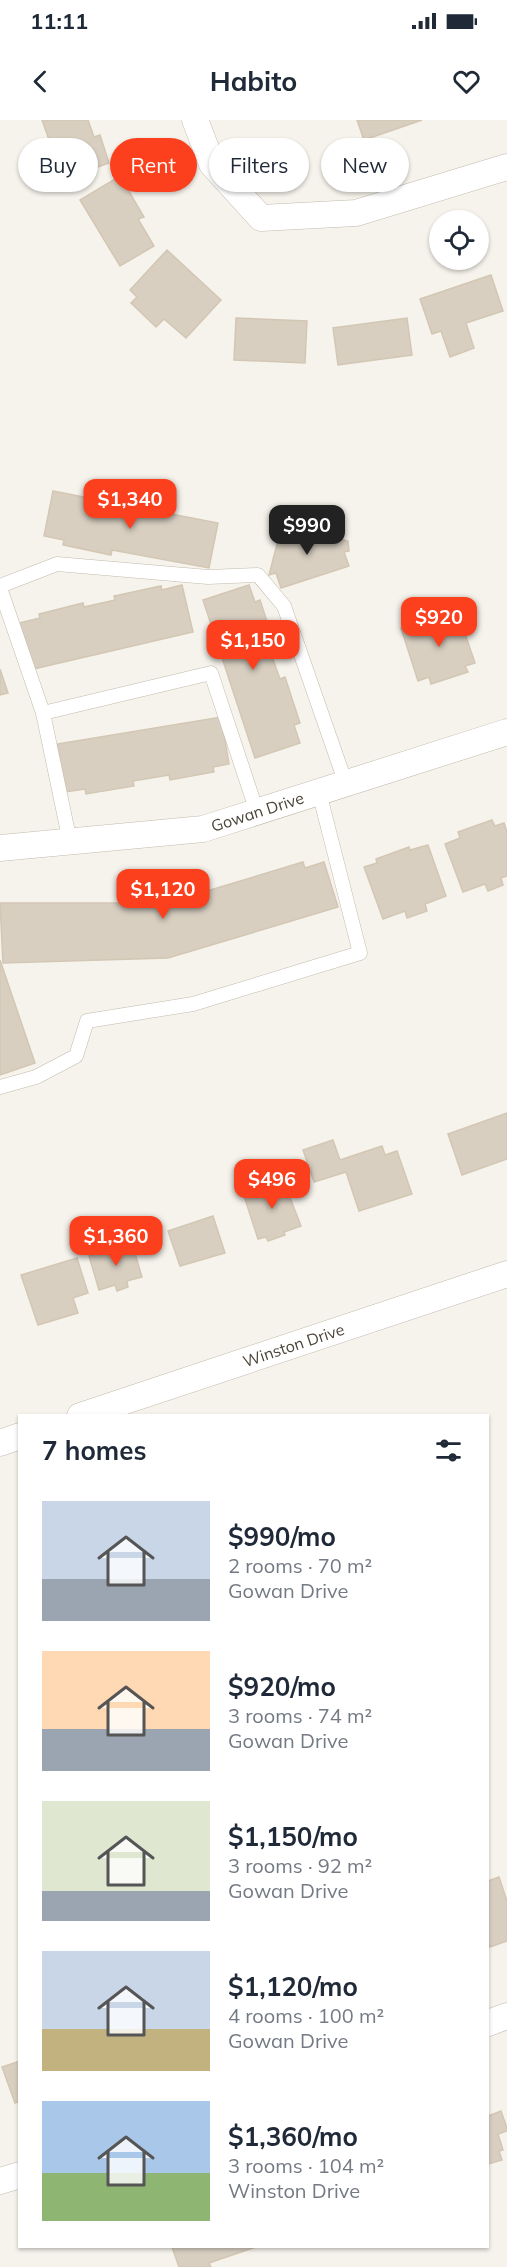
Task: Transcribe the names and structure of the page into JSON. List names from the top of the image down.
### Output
{
  "streets": {
    "street": ["Gowan Drive", "Winston Drive"]
  },
  "page": {
    "status": "11:11",
    "header": "Habito",
    "chip": [
      "Buy",
      "Rent",
      "Filters",
      "New"
    ],
    "price": [
      "$1,340",
      "$990",
      "$920",
      "$1,150",
      "$1,120",
      "$496",
      "$1,360"
    ],
    "heading": "7 homes",
    "list": [
      {
        "name": "$990/mo",
        "note": "2 rooms · 70 m² · Gowan Drive"
      },
      {
        "name": "$920/mo",
        "note": "3 rooms · 74 m² · Gowan Drive"
      },
      {
        "name": "$1,150/mo",
        "note": "3 rooms · 92 m² · Gowan Drive"
      },
      {
        "name": "$1,120/mo",
        "note": "4 rooms · 100 m² · Gowan Drive"
      },
      {
        "name": "$1,360/mo",
        "note": "3 rooms · 104 m² · Winston Drive"
      }
    ]
  }
}
